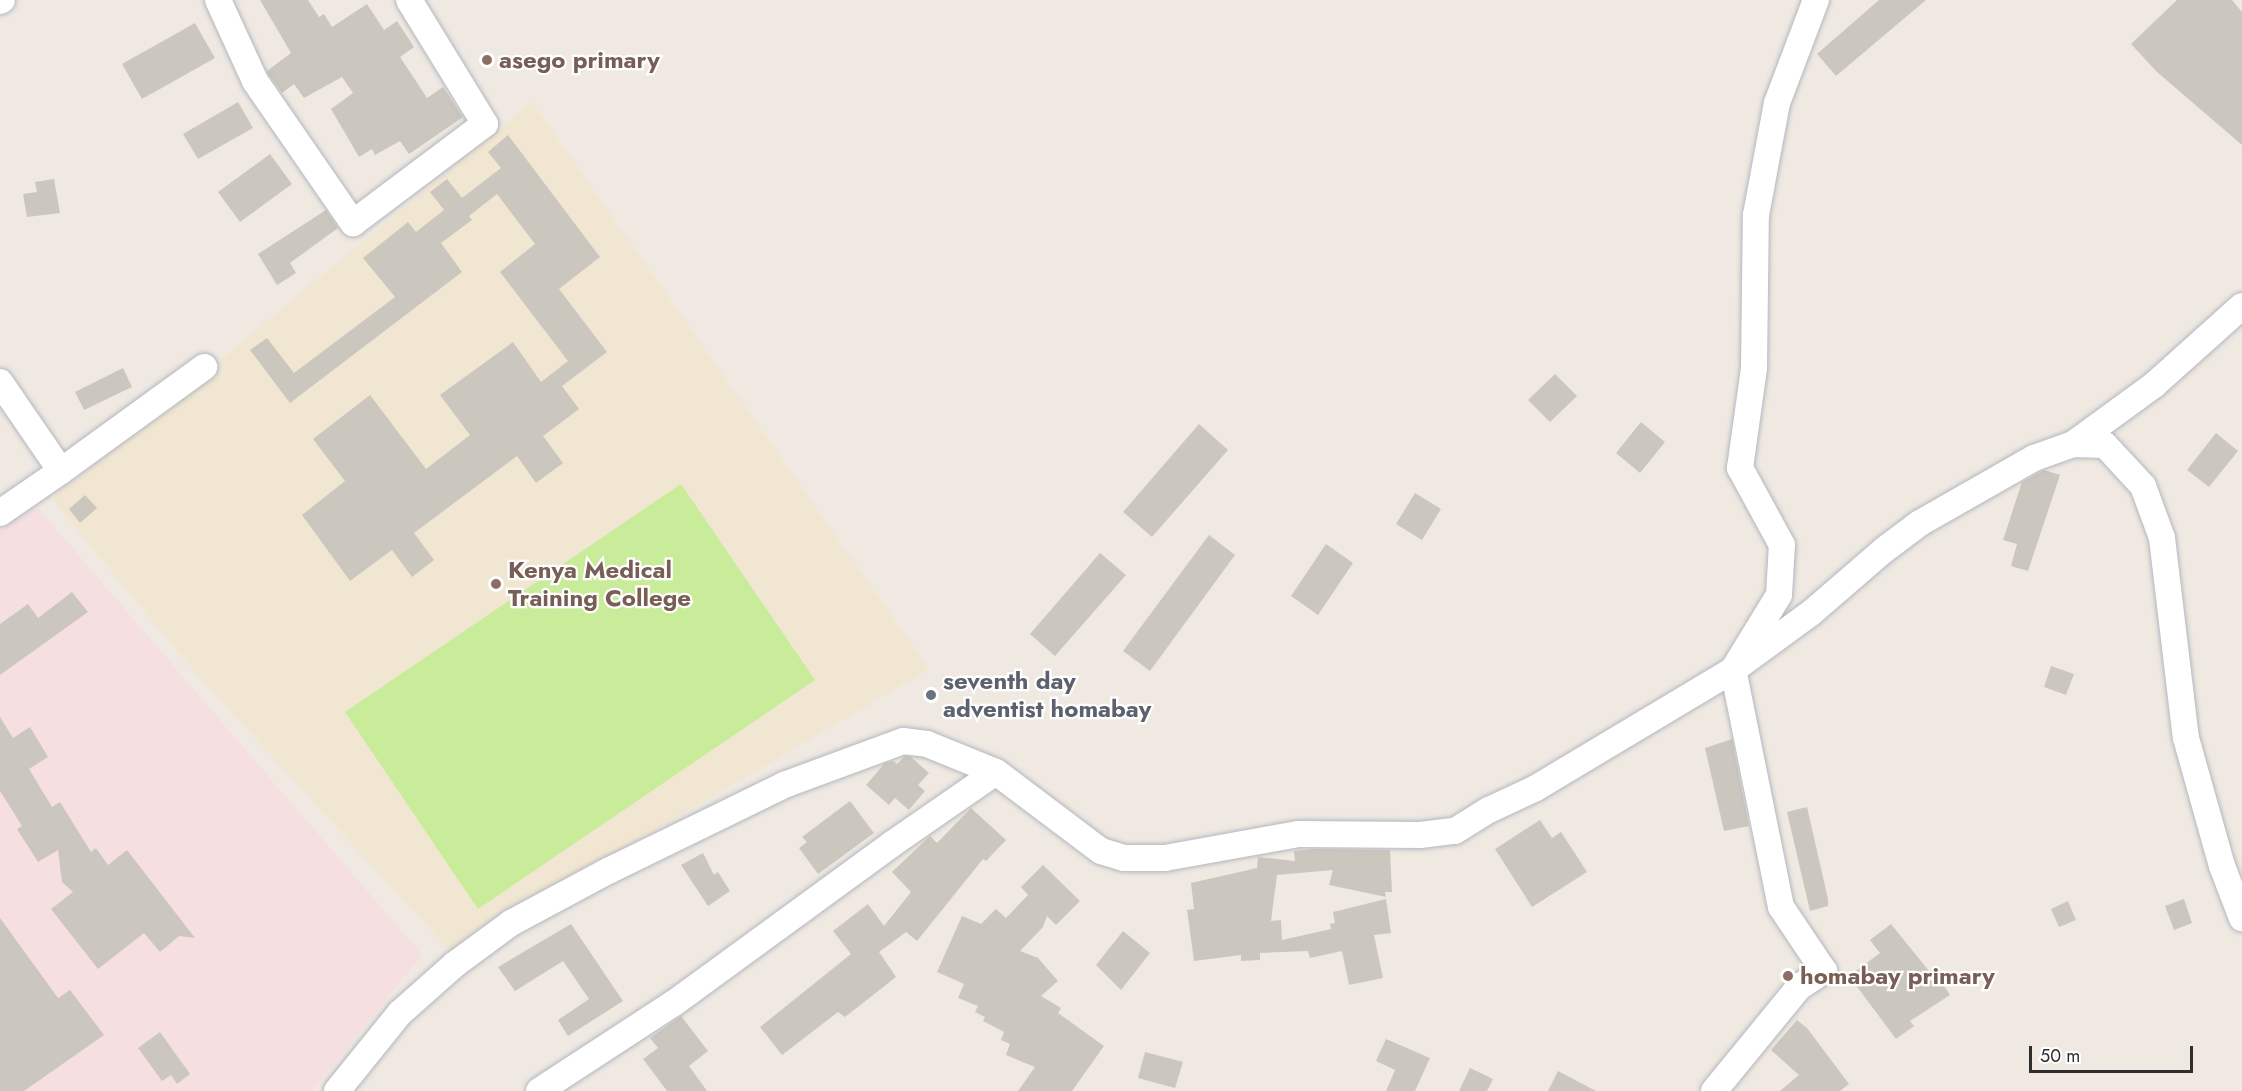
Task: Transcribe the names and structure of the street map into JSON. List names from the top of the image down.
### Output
{
  "places": [
    "asego primary",
    "Kenya Medical Training College",
    "seventh day adventist homabay",
    "homabay primary"
  ],
  "scale_bar": "50 m"
}
